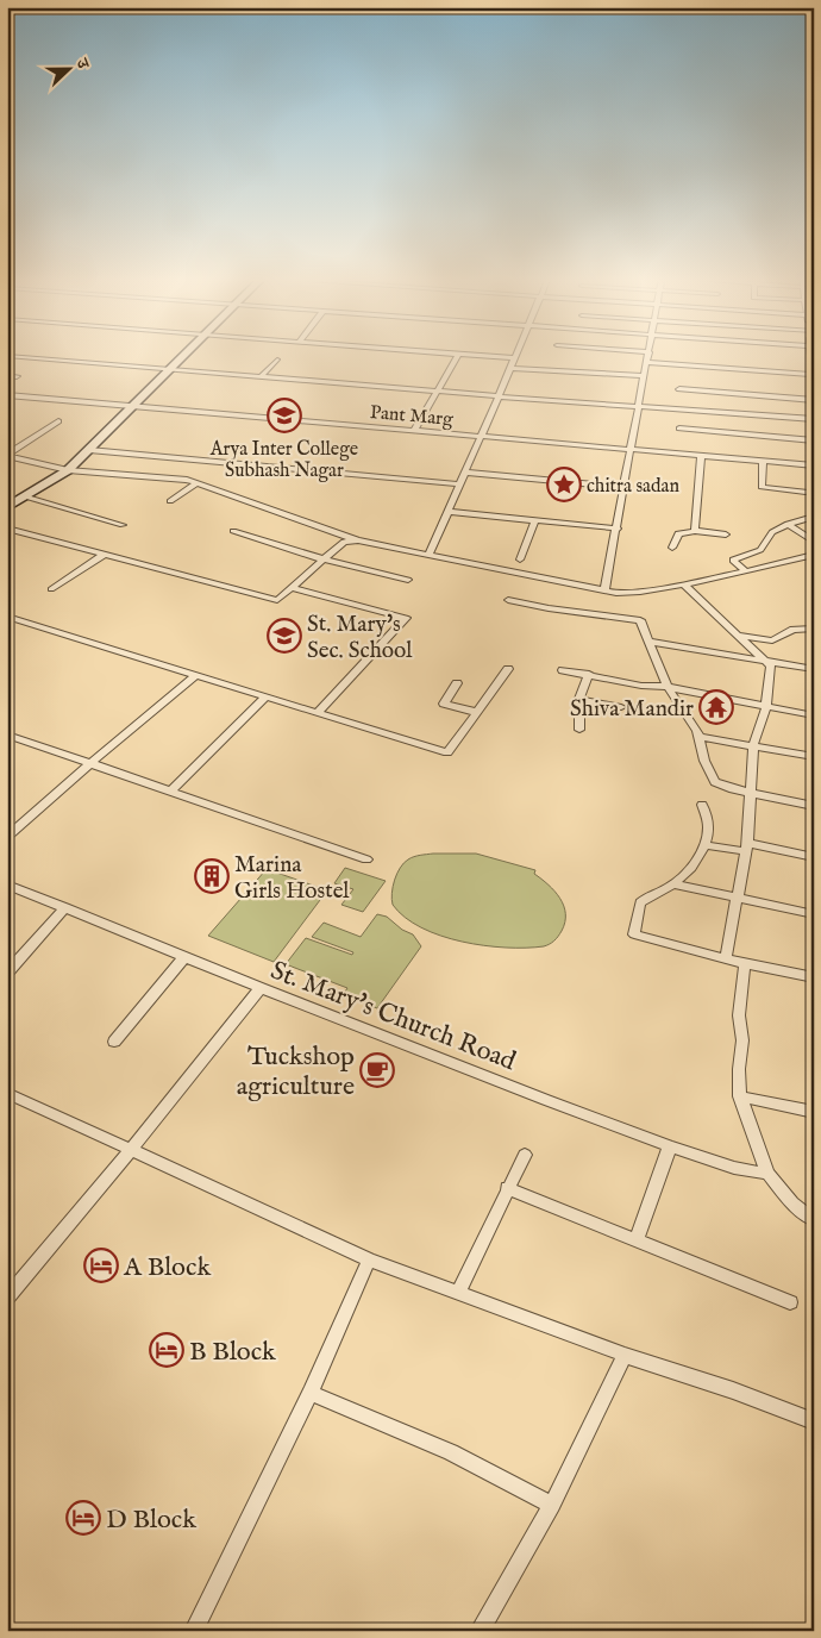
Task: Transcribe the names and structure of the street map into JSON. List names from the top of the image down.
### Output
{
  "streets": {
    "street": ["Pant Marg", "St. Mary's Church Road"]
  },
  "places": {
    "school or university": ["Arya Inter College Subhash Nagar", "St. Mary's Sec. School"],
    "place": ["chitra sadan"],
    "temple": ["Shiva Mandir"],
    "building": ["Marina Girls Hostel"],
    "cafe": ["Tuckshop agriculture"],
    "hotel": ["A Block", "B Block", "D Block"]
  },
  "north": "right"
}
